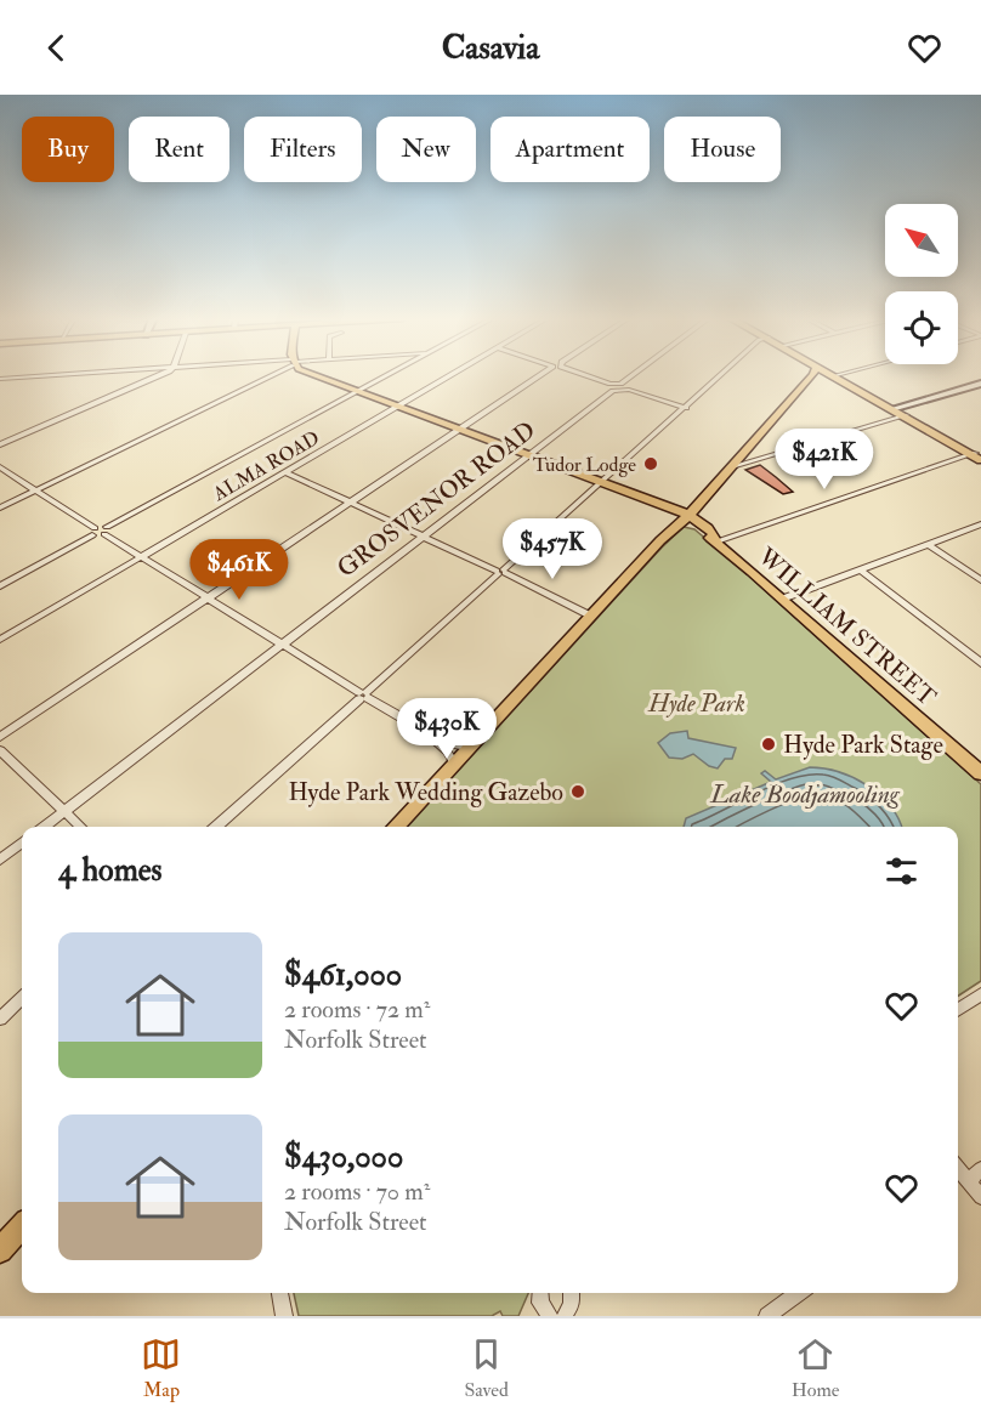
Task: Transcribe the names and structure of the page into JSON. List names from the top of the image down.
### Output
{
  "streets": {
    "main road": ["WILLIAM STREET"],
    "street": ["ALMA ROAD", "GROSVENOR ROAD"]
  },
  "crossings": [
    ["ALMA ROAD", "WILLIAM STREET"],
    ["GROSVENOR ROAD", "WILLIAM STREET"]
  ],
  "water": ["Lake Boodjamooling"],
  "parks": ["Hyde Park"],
  "places": ["Tudor Lodge", "Hyde Park Stage", "Hyde Park Wedding Gazebo"],
  "north": "top left",
  "page": {
    "header": "Casavia",
    "chip": [
      "Buy",
      "Rent",
      "Filters",
      "New",
      "Apartment",
      "House"
    ],
    "price": [
      "$421K",
      "$457K",
      "$461K",
      "$430K"
    ],
    "heading": "4 homes",
    "list": [
      {
        "name": "$461,000",
        "note": "2 rooms · 72 m² · Norfolk Street"
      },
      {
        "name": "$430,000",
        "note": "2 rooms · 70 m² · Norfolk Street"
      }
    ],
    "tabs": ["Map", "Saved", "Home"]
  }
}
